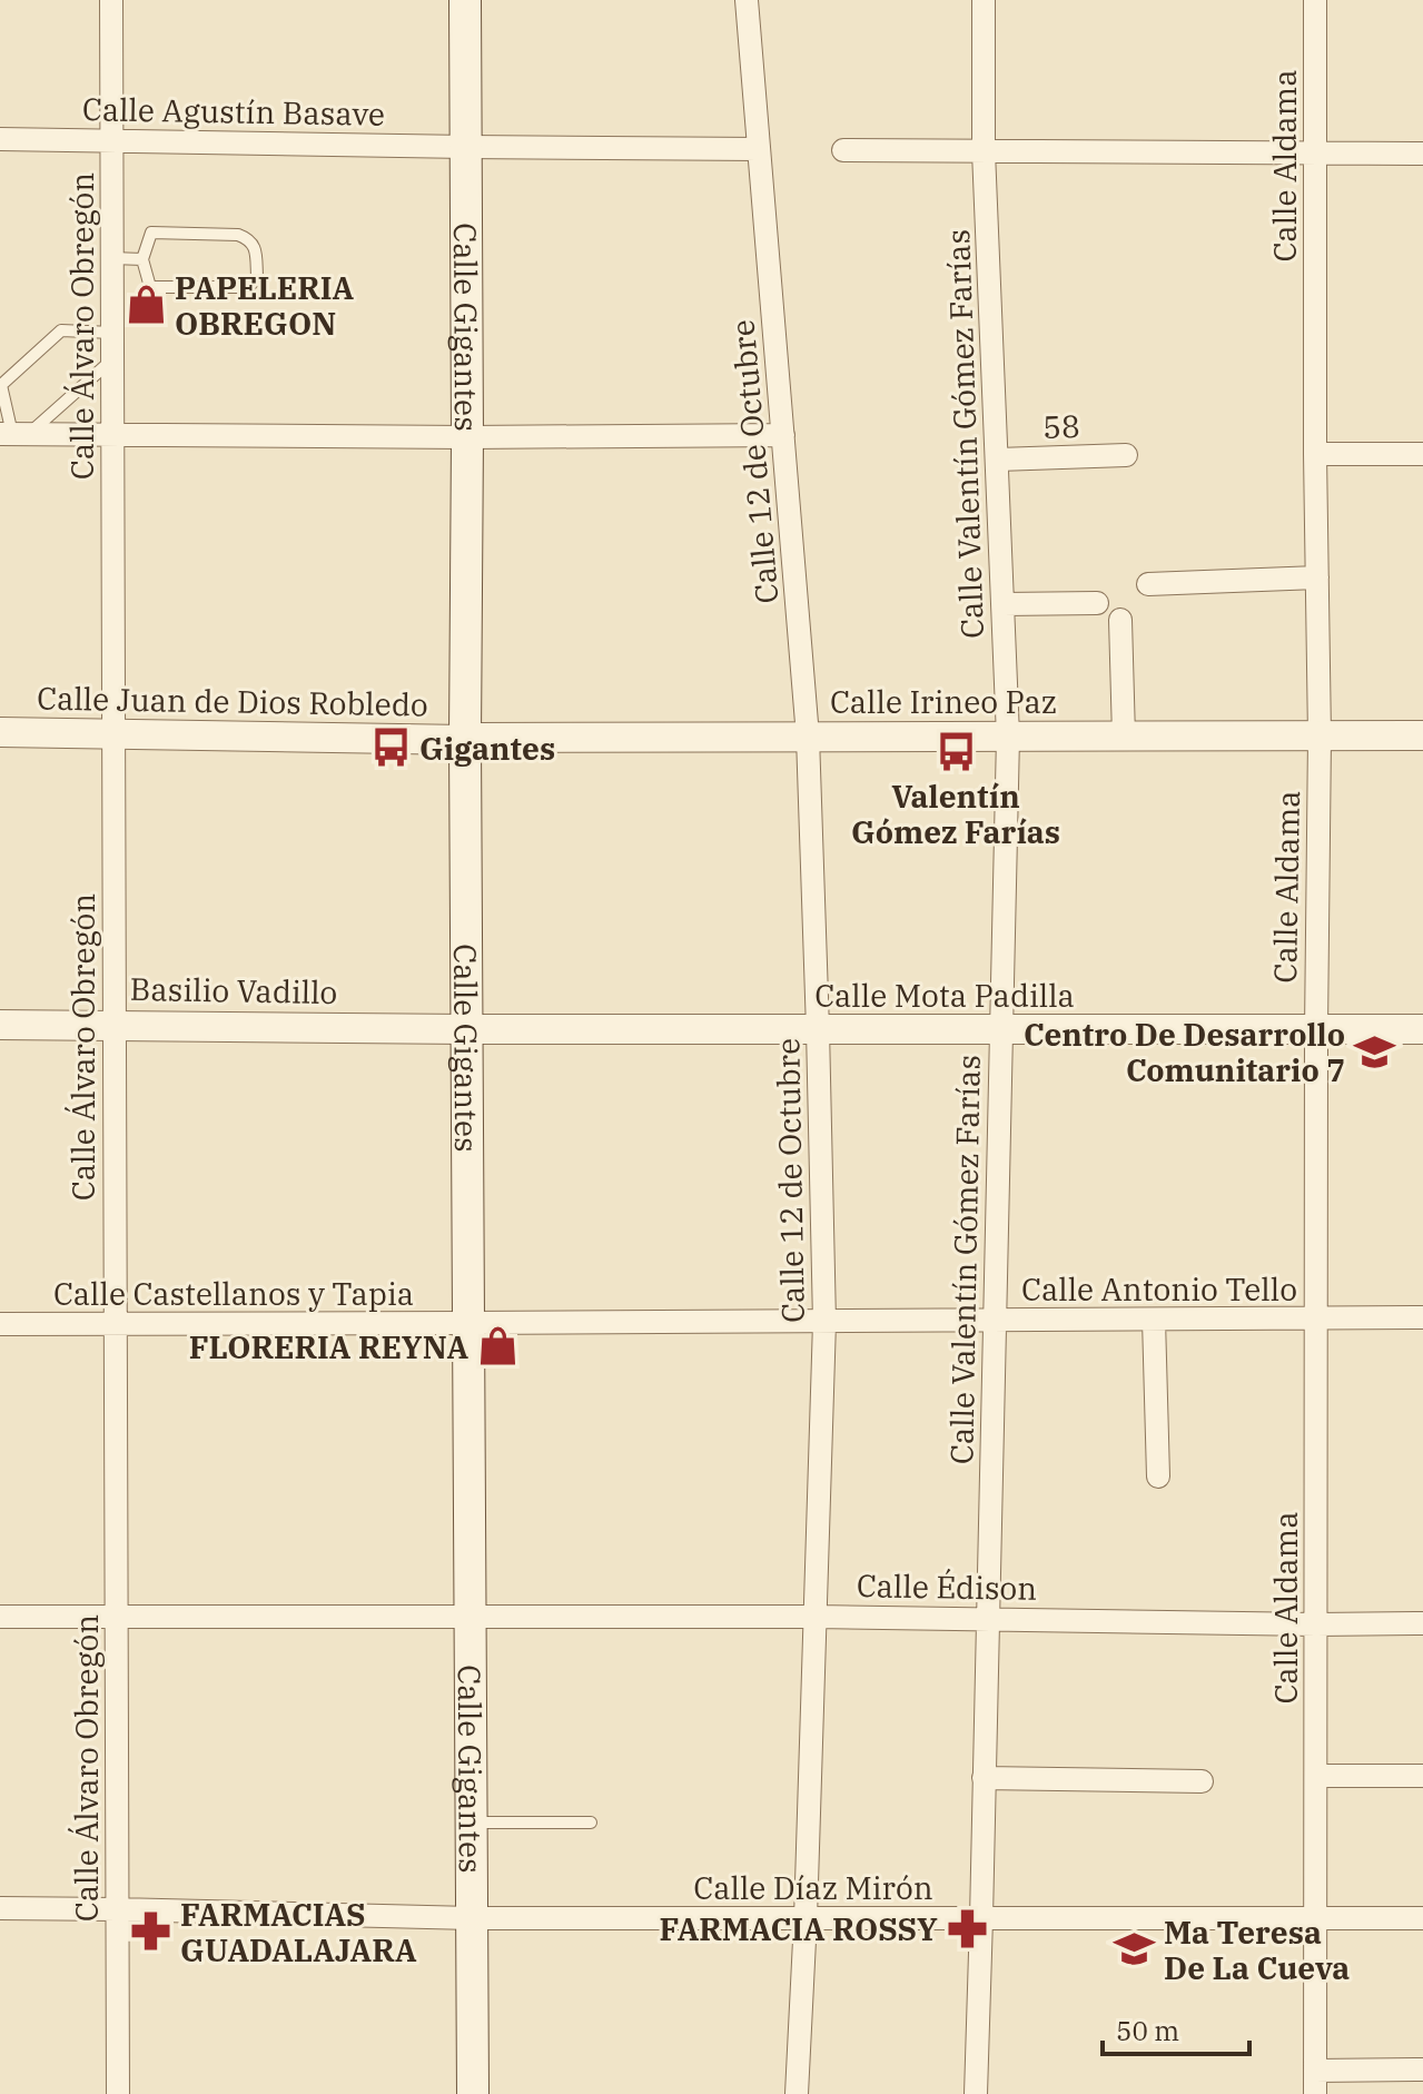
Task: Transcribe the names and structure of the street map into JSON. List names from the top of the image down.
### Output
{
  "streets": {
    "main road": ["Calle Gigantes"],
    "street": [
      "Calle Agustín Basave",
      "Calle Aldama",
      "Calle Álvaro Obregón",
      "58",
      "Calle Valentín Gómez Farías",
      "Calle 12 de Octubre",
      "Calle Juan de Dios Robledo",
      "Calle Irineo Paz",
      "Basilio Vadillo",
      "Calle Mota Padilla",
      "Calle Antonio Tello",
      "Calle Castellanos y Tapia",
      "Calle Édison",
      "Calle Díaz Mirón"
    ]
  },
  "crossings": [
    ["Calle Agustín Basave", "Calle Álvaro Obregón"],
    ["Calle Agustín Basave", "Calle Gigantes"],
    ["Calle Agustín Basave", "Calle 12 de Octubre"],
    ["Calle Aldama", "Calle Irineo Paz"],
    ["Calle Aldama", "Calle Mota Padilla"],
    ["Calle Aldama", "Calle Antonio Tello"],
    ["Calle Aldama", "Calle Édison"],
    ["Calle Aldama", "Calle Díaz Mirón"],
    ["Calle Álvaro Obregón", "Calle Juan de Dios Robledo"],
    ["Calle Álvaro Obregón", "Basilio Vadillo"],
    ["Calle Álvaro Obregón", "Calle Castellanos y Tapia"],
    ["Calle Álvaro Obregón", "Calle Édison"],
    ["Calle Álvaro Obregón", "Calle Díaz Mirón"],
    ["Calle Gigantes", "Calle Juan de Dios Robledo"],
    ["Calle Gigantes", "Calle Irineo Paz"],
    ["Calle Gigantes", "Basilio Vadillo"],
    ["Calle Gigantes", "Calle Mota Padilla"],
    ["Calle Gigantes", "Calle Antonio Tello"],
    ["Calle Gigantes", "Calle Castellanos y Tapia"],
    ["Calle Gigantes", "Calle Édison"],
    ["Calle Gigantes", "Calle Díaz Mirón"],
    ["58", "Calle Valentín Gómez Farías"],
    ["Calle Valentín Gómez Farías", "Calle Irineo Paz"],
    ["Calle Valentín Gómez Farías", "Calle Mota Padilla"],
    ["Calle Valentín Gómez Farías", "Calle Antonio Tello"],
    ["Calle Valentín Gómez Farías", "Calle Édison"],
    ["Calle Valentín Gómez Farías", "Calle Díaz Mirón"],
    ["Calle 12 de Octubre", "Calle Irineo Paz"],
    ["Calle 12 de Octubre", "Calle Mota Padilla"],
    ["Calle 12 de Octubre", "Calle Antonio Tello"],
    ["Calle 12 de Octubre", "Calle Édison"],
    ["Calle 12 de Octubre", "Calle Díaz Mirón"],
    ["Calle Juan de Dios Robledo", "Calle Irineo Paz"],
    ["Basilio Vadillo", "Calle Mota Padilla"],
    ["Calle Antonio Tello", "Calle Castellanos y Tapia"]
  ],
  "places": {
    "shop": ["PAPELERIA OBREGON", "FLORERIA REYNA"],
    "bus stop": ["Gigantes", "Valentín Gómez Farías"],
    "school or university": ["Centro De Desarrollo Comunitario 7", "Ma Teresa De La Cueva"],
    "pharmacy": ["FARMACIA ROSSY", "FARMACIAS GUADALAJARA"]
  },
  "scale_bar": "50 m"
}
